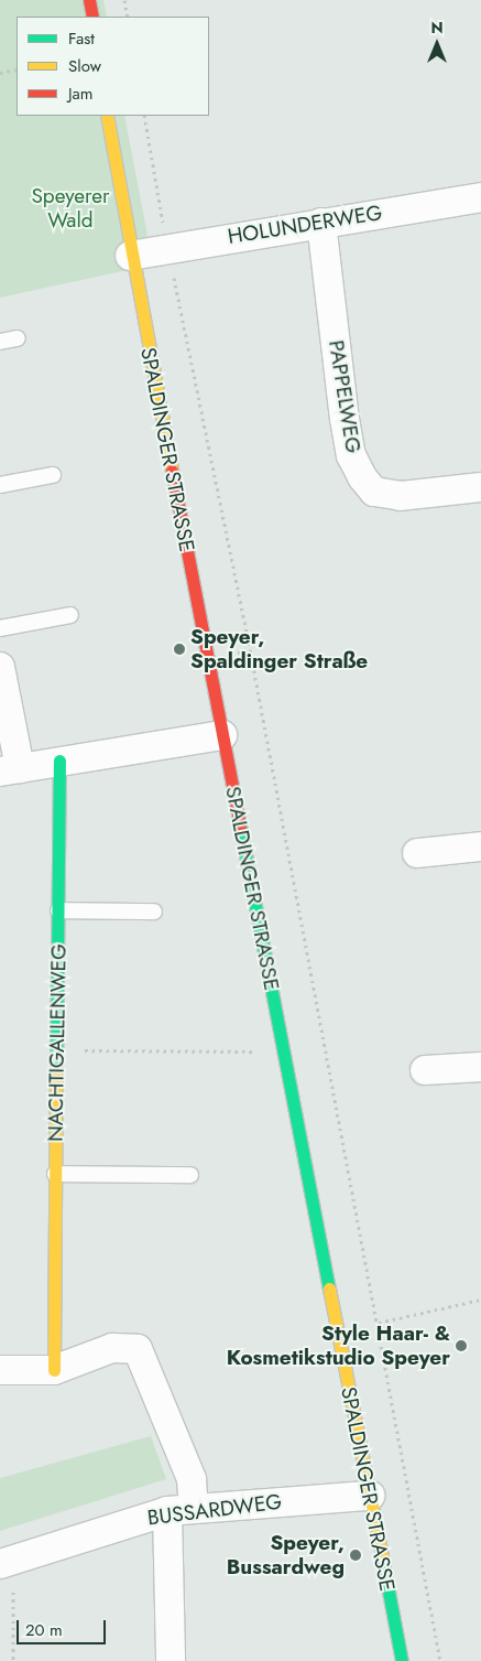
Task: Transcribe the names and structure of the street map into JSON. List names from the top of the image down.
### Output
{
  "streets": {
    "street": [
      "HOLUNDERWEG",
      "PAPPELWEG",
      "SPALDINGER STRASSE",
      "NACHTIGALLENWEG",
      "BUSSARDWEG"
    ]
  },
  "crossings": [
    ["HOLUNDERWEG", "PAPPELWEG"],
    ["HOLUNDERWEG", "SPALDINGER STRASSE"],
    ["SPALDINGER STRASSE", "BUSSARDWEG"]
  ],
  "parks": ["Speyerer Wald"],
  "places": ["Speyer, Spaldinger Straße", "Style Haar- & Kosmetikstudio Speyer", "Speyer, Bussardweg"],
  "legend": ["Fast", "Slow", "Jam"],
  "scale_bar": "20 m",
  "north": "top"
}
